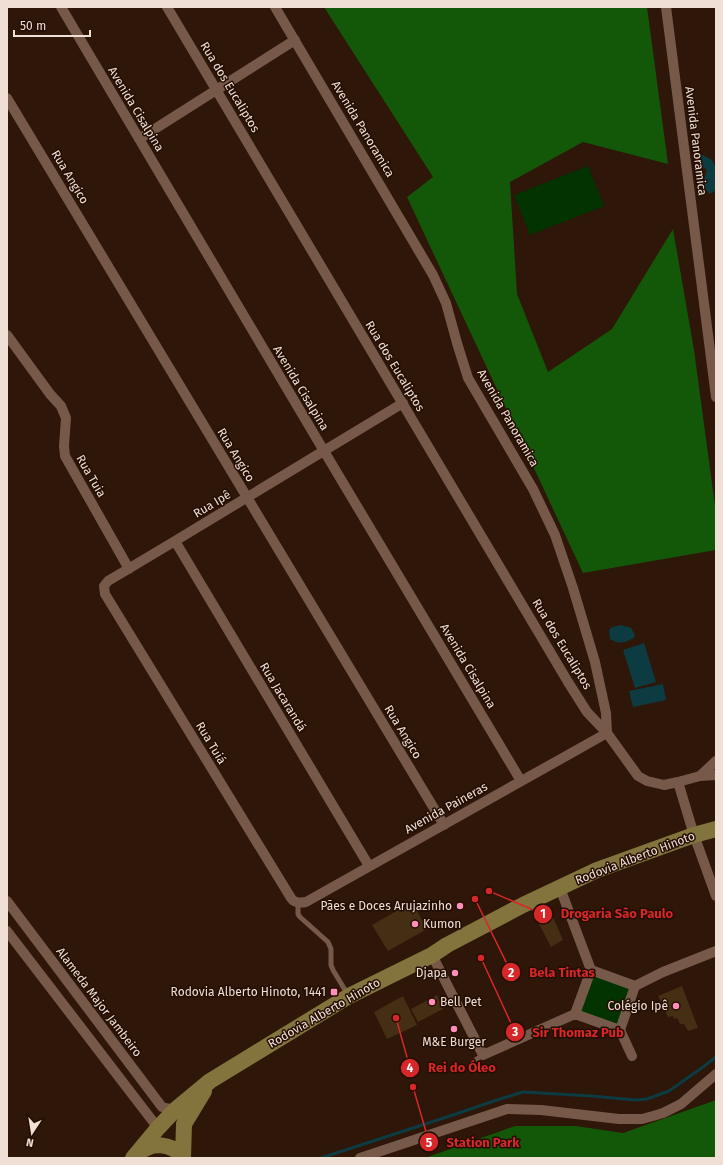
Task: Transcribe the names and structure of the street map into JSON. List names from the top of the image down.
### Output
{
  "streets": {
    "main road": ["Rodovia Alberto Hinoto"],
    "street": [
      "Rua dos Eucaliptos",
      "Avenida Cisalpina",
      "Avenida Panoramica",
      "Rua Angico",
      "Rua Tuia",
      "Rua Ipê",
      "Rua Jacarandá",
      "Rua Tuiá",
      "Avenida Paineras",
      "Alameda Major Jambeiro"
    ]
  },
  "crossings": [
    ["Rua dos Eucaliptos", "Avenida Panoramica"],
    ["Rua dos Eucaliptos", "Rua Ipê"],
    ["Rua dos Eucaliptos", "Avenida Paineras"],
    ["Avenida Cisalpina", "Rua Ipê"],
    ["Avenida Cisalpina", "Avenida Paineras"],
    ["Avenida Panoramica", "Avenida Paineras"],
    ["Rua Angico", "Rua Ipê"],
    ["Rua Angico", "Avenida Paineras"],
    ["Rua Tuia", "Rua Ipê"],
    ["Rua Ipê", "Rua Jacarandá"],
    ["Rua Ipê", "Rua Tuiá"],
    ["Rua Jacarandá", "Avenida Paineras"],
    ["Rua Tuiá", "Avenida Paineras"],
    ["Rodovia Alberto Hinoto", "Alameda Major Jambeiro"]
  ],
  "places": {
    "other": [
      "Drogaria São Paulo",
      "Bela Tintas",
      "Pães e Doces Arujazinho",
      "Kumon",
      "Sir Thomaz Pub",
      "Djapa",
      "Bell Pet",
      "Colégio Ipê",
      "Rei do Óleo",
      "M&E Burger",
      "Station Park"
    ],
    "transit": ["Rodovia Alberto Hinoto, 1441"]
  },
  "scale_bar": "50 m",
  "north": "bottom"
}
